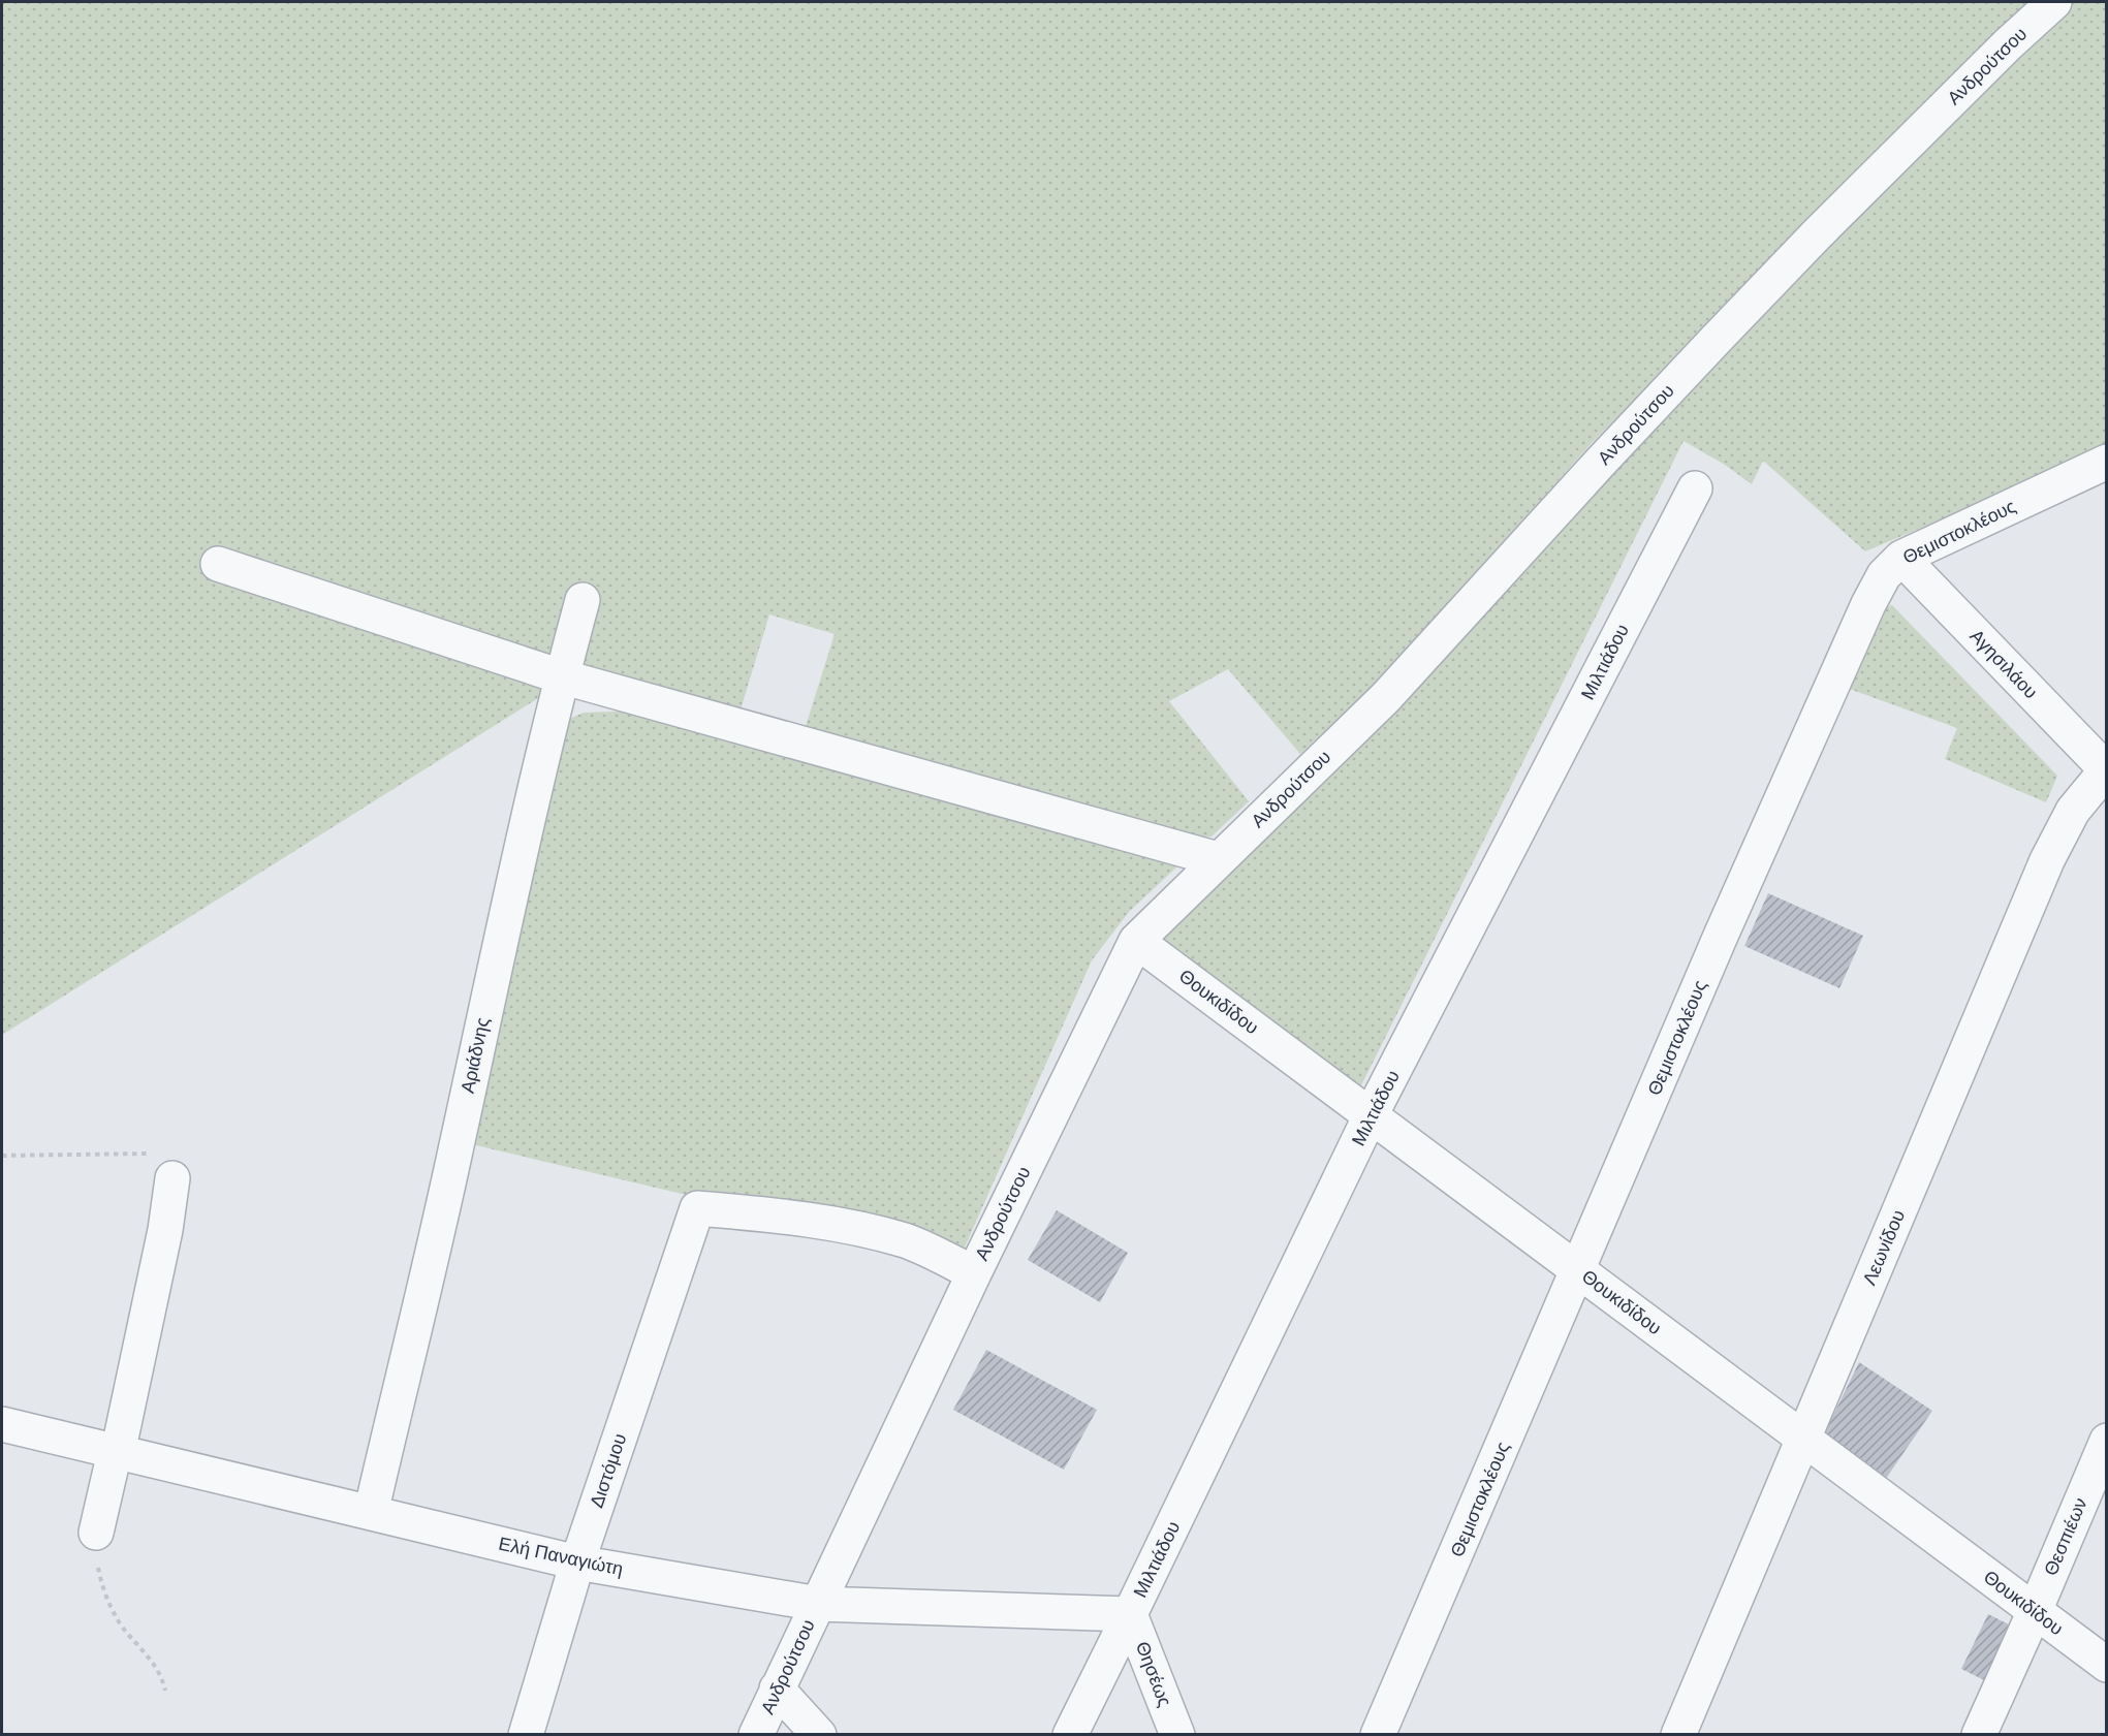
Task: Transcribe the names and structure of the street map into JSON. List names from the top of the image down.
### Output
{
  "streets": {
    "street": [
      "Ανδρούτσου",
      "Θεμιστοκλέους",
      "Μιλτιάδου",
      "Αγησιλάου",
      "Θουκιδίδου",
      "Αριάδνης",
      "Λεωνίδου",
      "Διστόμου",
      "Θεσπιέων",
      "Ελή Παναγιώτη",
      "Θησέως"
    ]
  },
  "crossings": [
    ["Ανδρούτσου", "Θουκιδίδου"],
    ["Ανδρούτσου", "Διστόμου"],
    ["Ανδρούτσου", "Ελή Παναγιώτη"],
    ["Θεμιστοκλέους", "Αγησιλάου"],
    ["Θεμιστοκλέους", "Θουκιδίδου"],
    ["Μιλτιάδου", "Θουκιδίδου"],
    ["Μιλτιάδου", "Ελή Παναγιώτη"],
    ["Μιλτιάδου", "Θησέως"],
    ["Αγησιλάου", "Λεωνίδου"],
    ["Θουκιδίδου", "Λεωνίδου"],
    ["Θουκιδίδου", "Θεσπιέων"],
    ["Αριάδνης", "Ελή Παναγιώτη"],
    ["Διστόμου", "Ελή Παναγιώτη"],
    ["Ελή Παναγιώτη", "Θησέως"]
  ]
}
